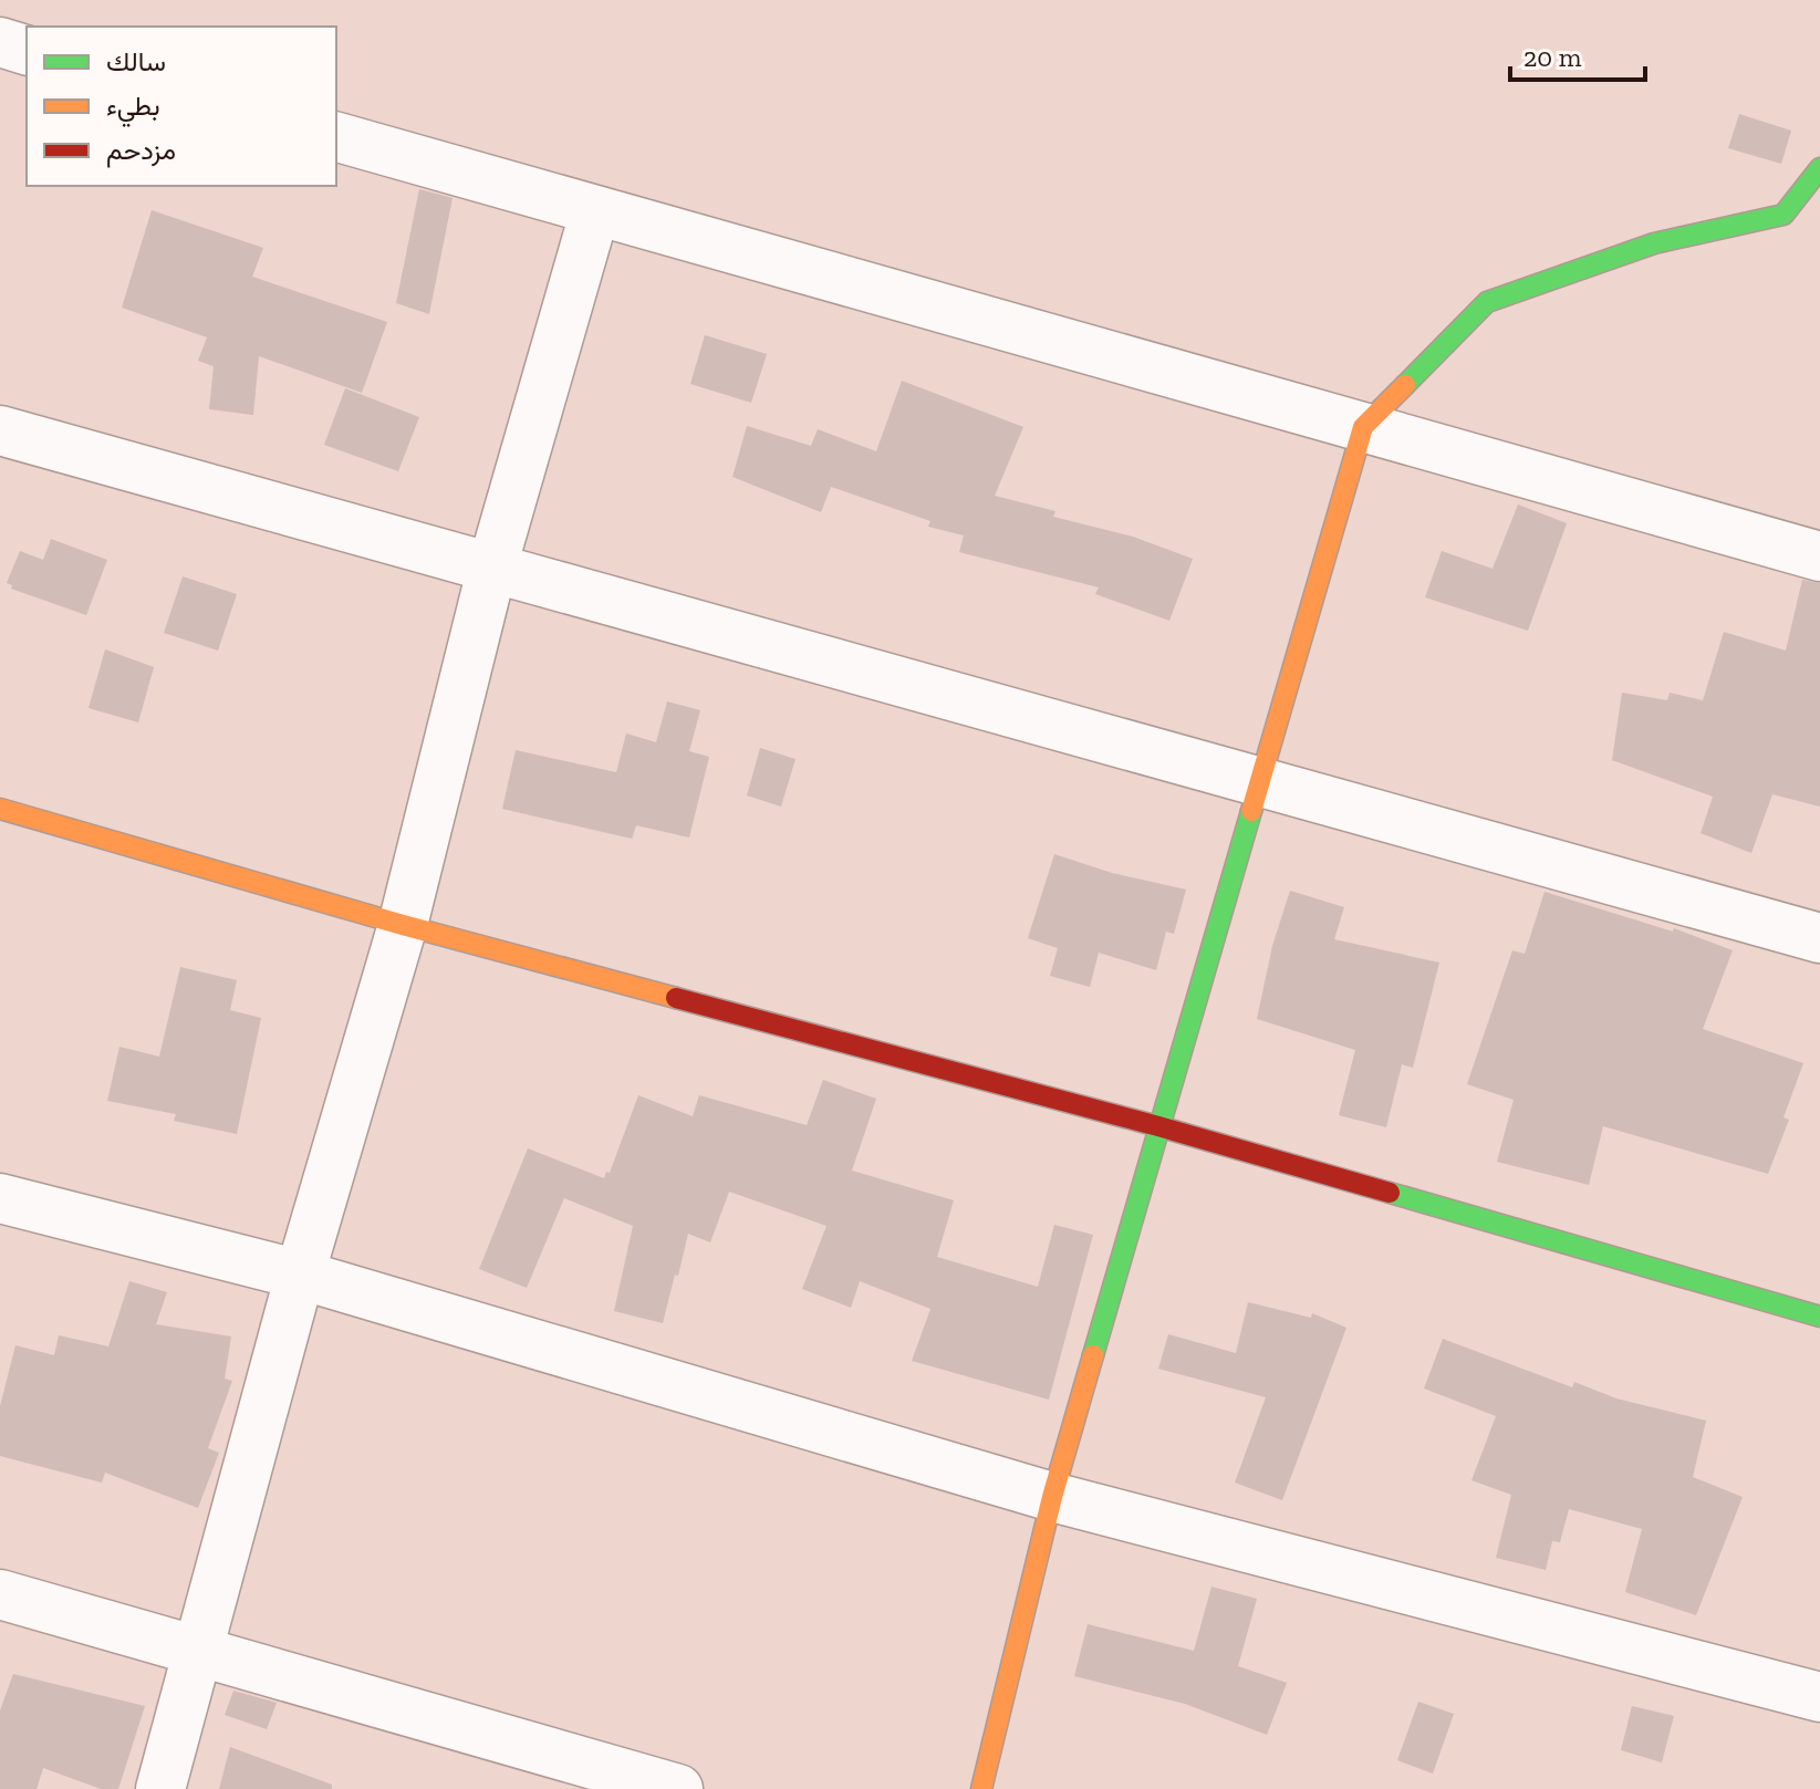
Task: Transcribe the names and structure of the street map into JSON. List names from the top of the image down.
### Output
{
  "legend": ["سالك", "بطيء", "مزدحم"],
  "scale_bar": "20 m"
}
